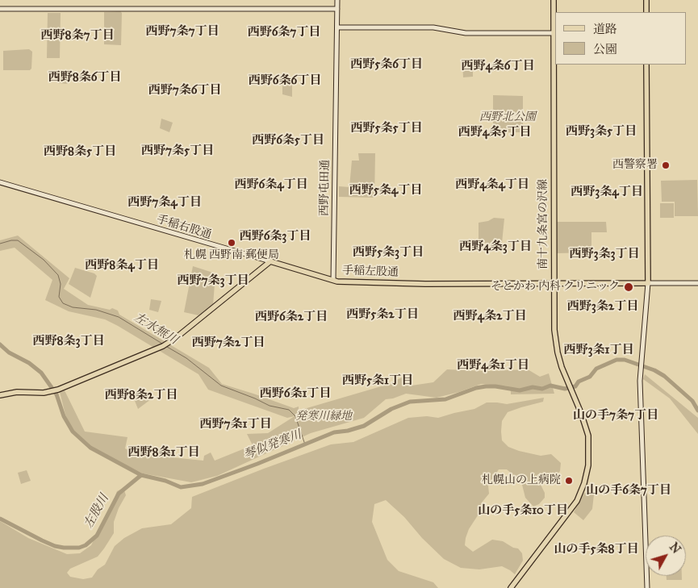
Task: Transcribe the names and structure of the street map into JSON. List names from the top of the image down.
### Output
{
  "streets": {
    "main road": ["南十九条宮の沢線", "手稲左股通"],
    "street": ["西野屯田通", "手稲右股通"]
  },
  "crossings": [
    ["西野屯田通", "手稲左股通"],
    ["南十九条宮の沢線", "手稲左股通"],
    ["手稲右股通", "手稲左股通"]
  ],
  "districts": [
    "西野7条7丁目",
    "西野6条7丁目",
    "西野8条7丁目",
    "西野5条6丁目",
    "西野4条6丁目",
    "西野8条6丁目",
    "西野6条6丁目",
    "西野7条6丁目",
    "西野5条5丁目",
    "西野3条5丁目",
    "西野4条5丁目",
    "西野6条5丁目",
    "西野7条5丁目",
    "西野8条5丁目",
    "西野6条4丁目",
    "西野4条4丁目",
    "西野5条4丁目",
    "西野3条4丁目",
    "西野7条4丁目",
    "西野6条3丁目",
    "西野4条3丁目",
    "西野5条3丁目",
    "西野3条3丁目",
    "西野8条4丁目",
    "西野7条3丁目",
    "西野3条2丁目",
    "西野5条2丁目",
    "西野4条2丁目",
    "西野6条2丁目",
    "西野8条3丁目",
    "西野7条2丁目",
    "西野3条1丁目",
    "西野4条1丁目",
    "西野5条1丁目",
    "西野6条1丁目",
    "西野8条2丁目",
    "山の手7条7丁目",
    "西野7条1丁目",
    "西野8条1丁目",
    "山の手6条7丁目",
    "山の手5条10丁目",
    "山の手5条8丁目"
  ],
  "water": ["左水無川", "琴似発寒川", "左股川"],
  "parks": ["西野北公園", "発寒川緑地"],
  "places": [
    "西警察署",
    "札幌 西野南 郵便局",
    "そとかわ 内科 クリニック",
    "札幌山の上病院"
  ],
  "legend": ["道路", "公園"],
  "north": "top right"
}
